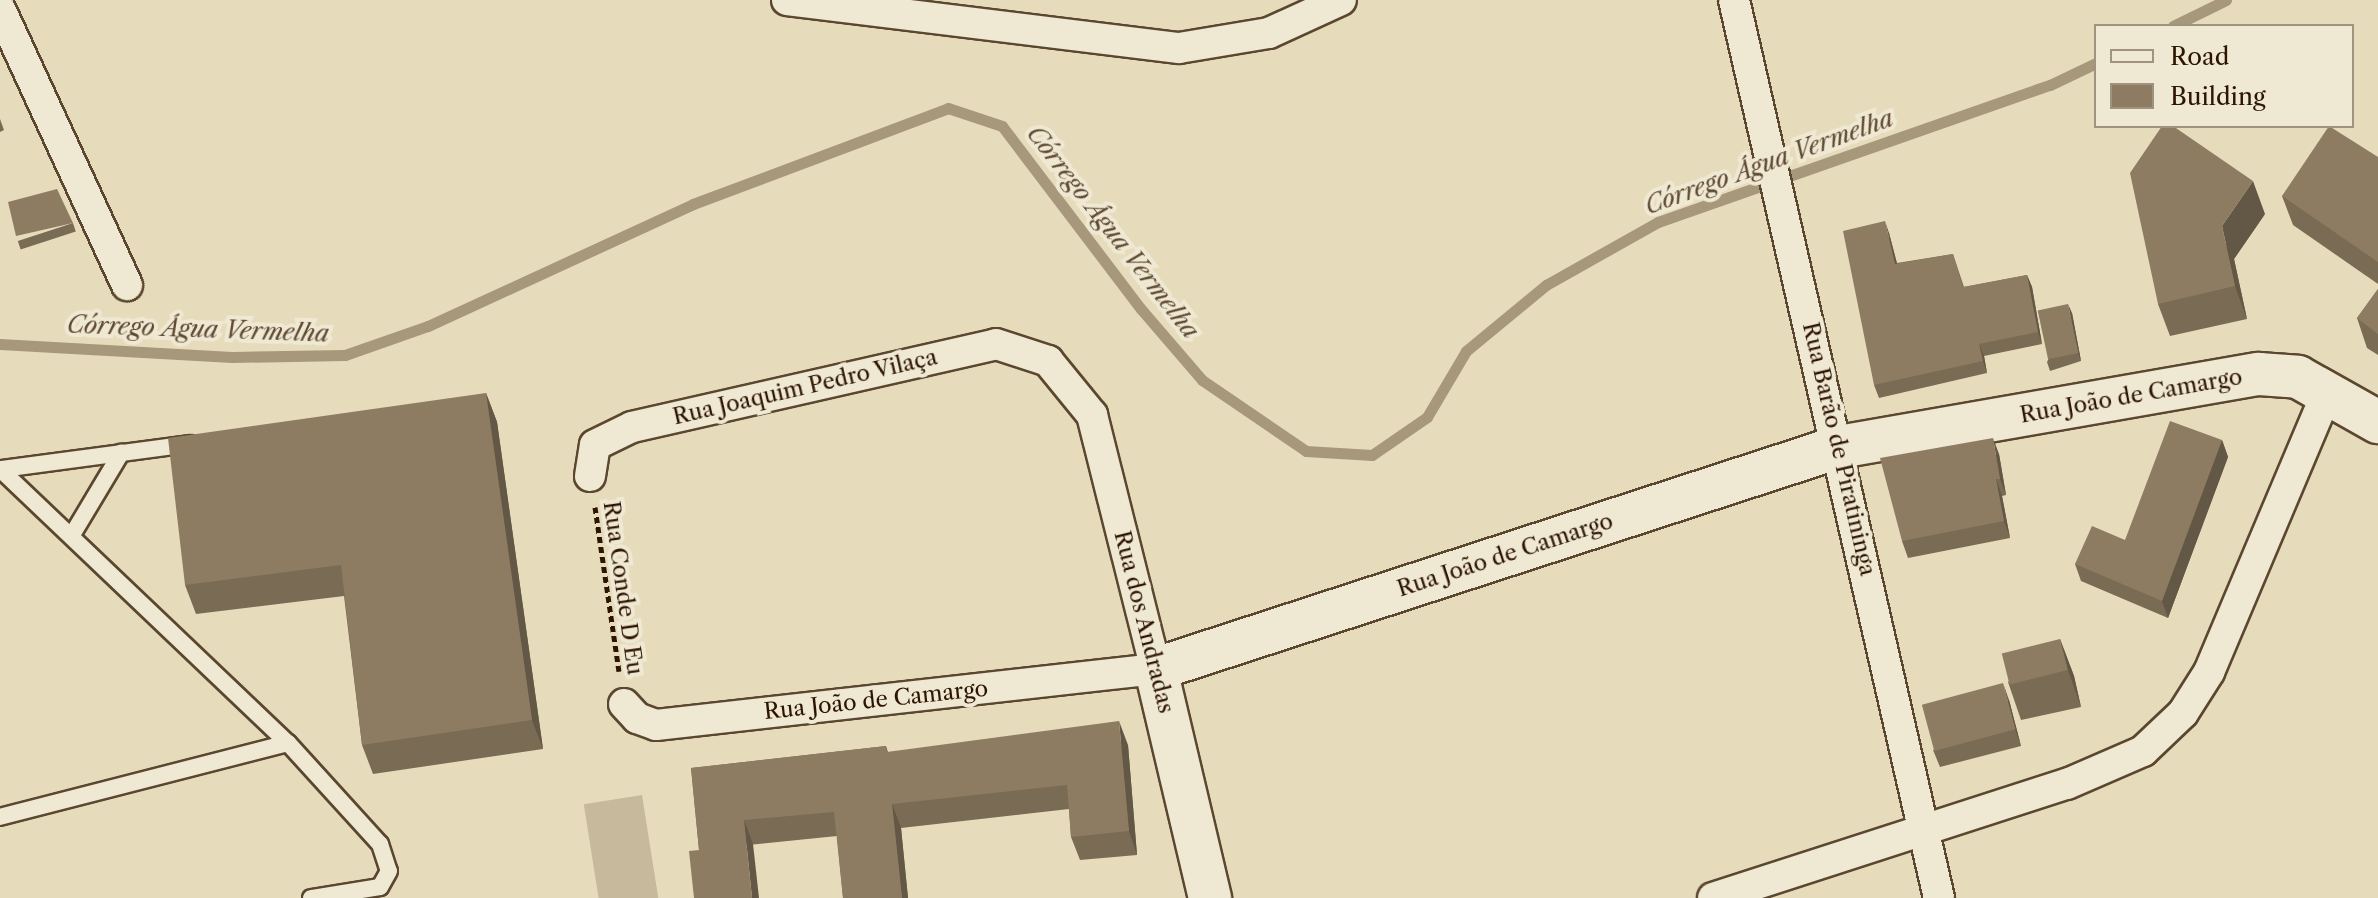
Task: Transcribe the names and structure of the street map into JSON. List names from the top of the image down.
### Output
{
  "streets": {
    "street": [
      "Rua Joaquim Pedro Vilaça",
      "Rua João de Camargo",
      "Rua Barão de Piratininga",
      "Rua dos Andradas"
    ],
    "path": ["Rua Conde D Eu"]
  },
  "crossings": [
    ["Rua Joaquim Pedro Vilaça", "Rua Conde D Eu"],
    ["Rua Joaquim Pedro Vilaça", "Rua dos Andradas"],
    ["Rua João de Camargo", "Rua Barão de Piratininga"],
    ["Rua João de Camargo", "Rua Conde D Eu"],
    ["Rua João de Camargo", "Rua dos Andradas"]
  ],
  "water": ["Córrego Água Vermelha"],
  "legend": ["Road", "Building"]
}
